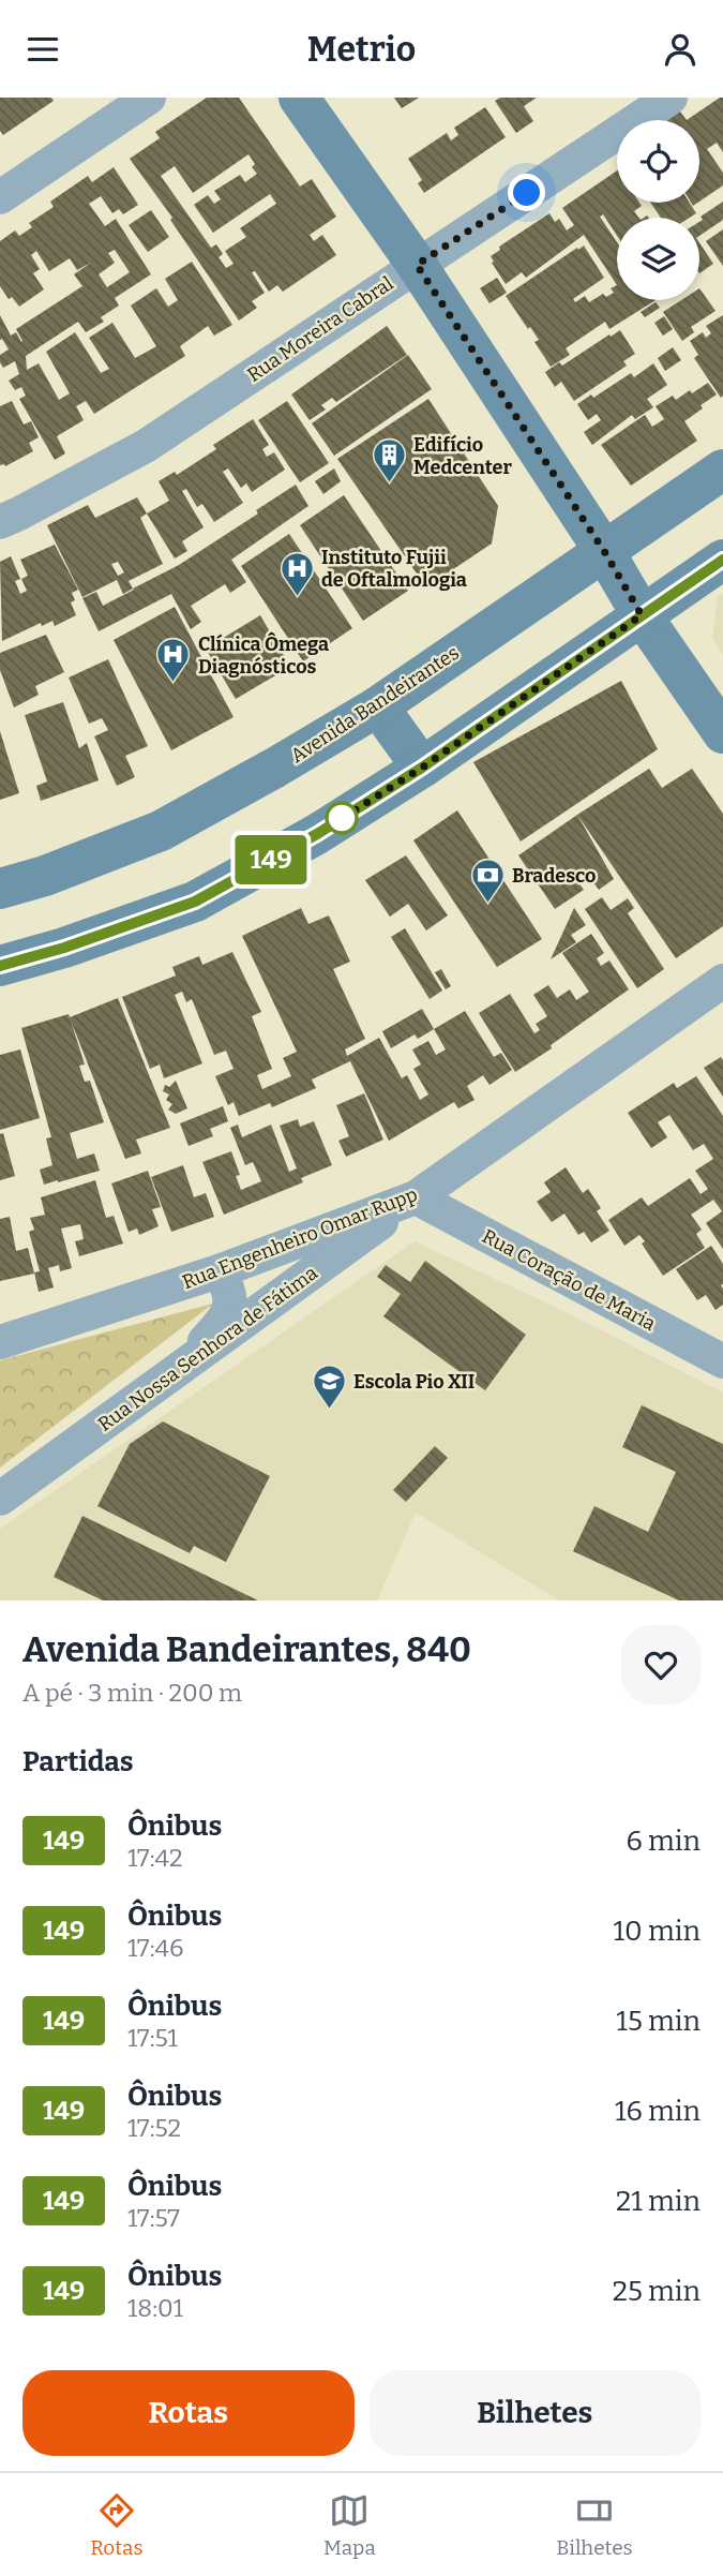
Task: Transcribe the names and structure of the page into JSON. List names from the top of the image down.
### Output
{
  "streets": {
    "main road": ["Avenida Bandeirantes"],
    "street": [
      "Rua Moreira Cabral",
      "Rua Engenheiro Omar Rupp",
      "Rua Coração de Maria",
      "Rua Nossa Senhora de Fátima"
    ]
  },
  "crossings": [
    ["Rua Engenheiro Omar Rupp", "Rua Coração de Maria"],
    ["Rua Engenheiro Omar Rupp", "Rua Nossa Senhora de Fátima"],
    ["Rua Coração de Maria", "Rua Nossa Senhora de Fátima"]
  ],
  "places": {
    "building": ["Edifício Medcenter"],
    "hospital": ["Instituto Fujii de Oftalmologia", "Clínica Ômega Diagnósticos"],
    "bank": ["Bradesco"],
    "school or university": ["Escola Pio XII"]
  },
  "lines": ["bus line 149"],
  "page": {
    "header": "Metrio",
    "on_map": "149",
    "heading": [
      ["Avenida Bandeirantes, 840", "A pé · 3 min · 200 m"],
      "Partidas"
    ],
    "list": [
      {
        "mark": "149",
        "name": "Ônibus",
        "note": "17:42",
        "value": "6 min"
      },
      {
        "mark": "149",
        "name": "Ônibus",
        "note": "17:46",
        "value": "10 min"
      },
      {
        "mark": "149",
        "name": "Ônibus",
        "note": "17:51",
        "value": "15 min"
      },
      {
        "mark": "149",
        "name": "Ônibus",
        "note": "17:52",
        "value": "16 min"
      },
      {
        "mark": "149",
        "name": "Ônibus",
        "note": "17:57",
        "value": "21 min"
      },
      {
        "mark": "149",
        "name": "Ônibus",
        "note": "18:01",
        "value": "25 min"
      }
    ],
    "buttons": ["Rotas", "Bilhetes"],
    "tabs": ["Rotas", "Mapa", "Bilhetes"]
  }
}
